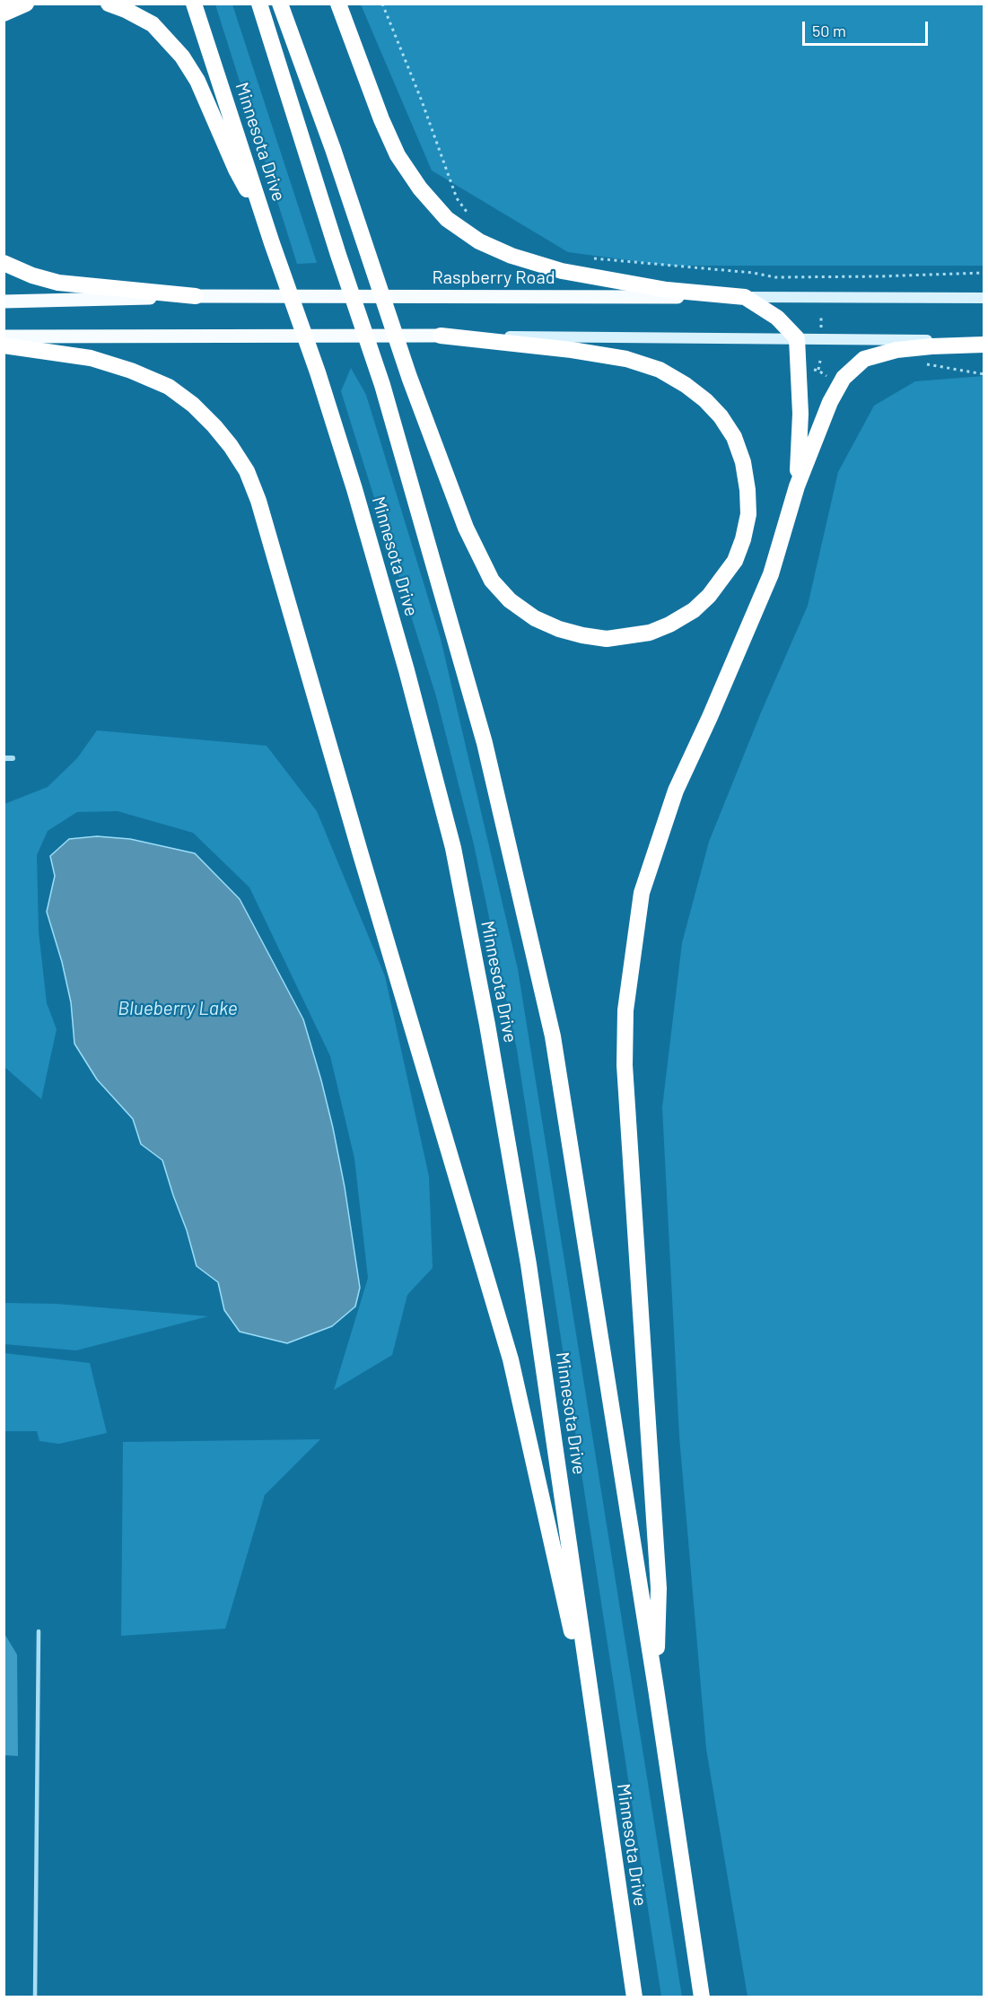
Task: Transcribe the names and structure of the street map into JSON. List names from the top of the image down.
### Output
{
  "streets": {
    "highway": ["Minnesota Drive"],
    "main road": ["Raspberry Road"]
  },
  "water": ["Blueberry Lake"],
  "scale_bar": "50 m"
}
